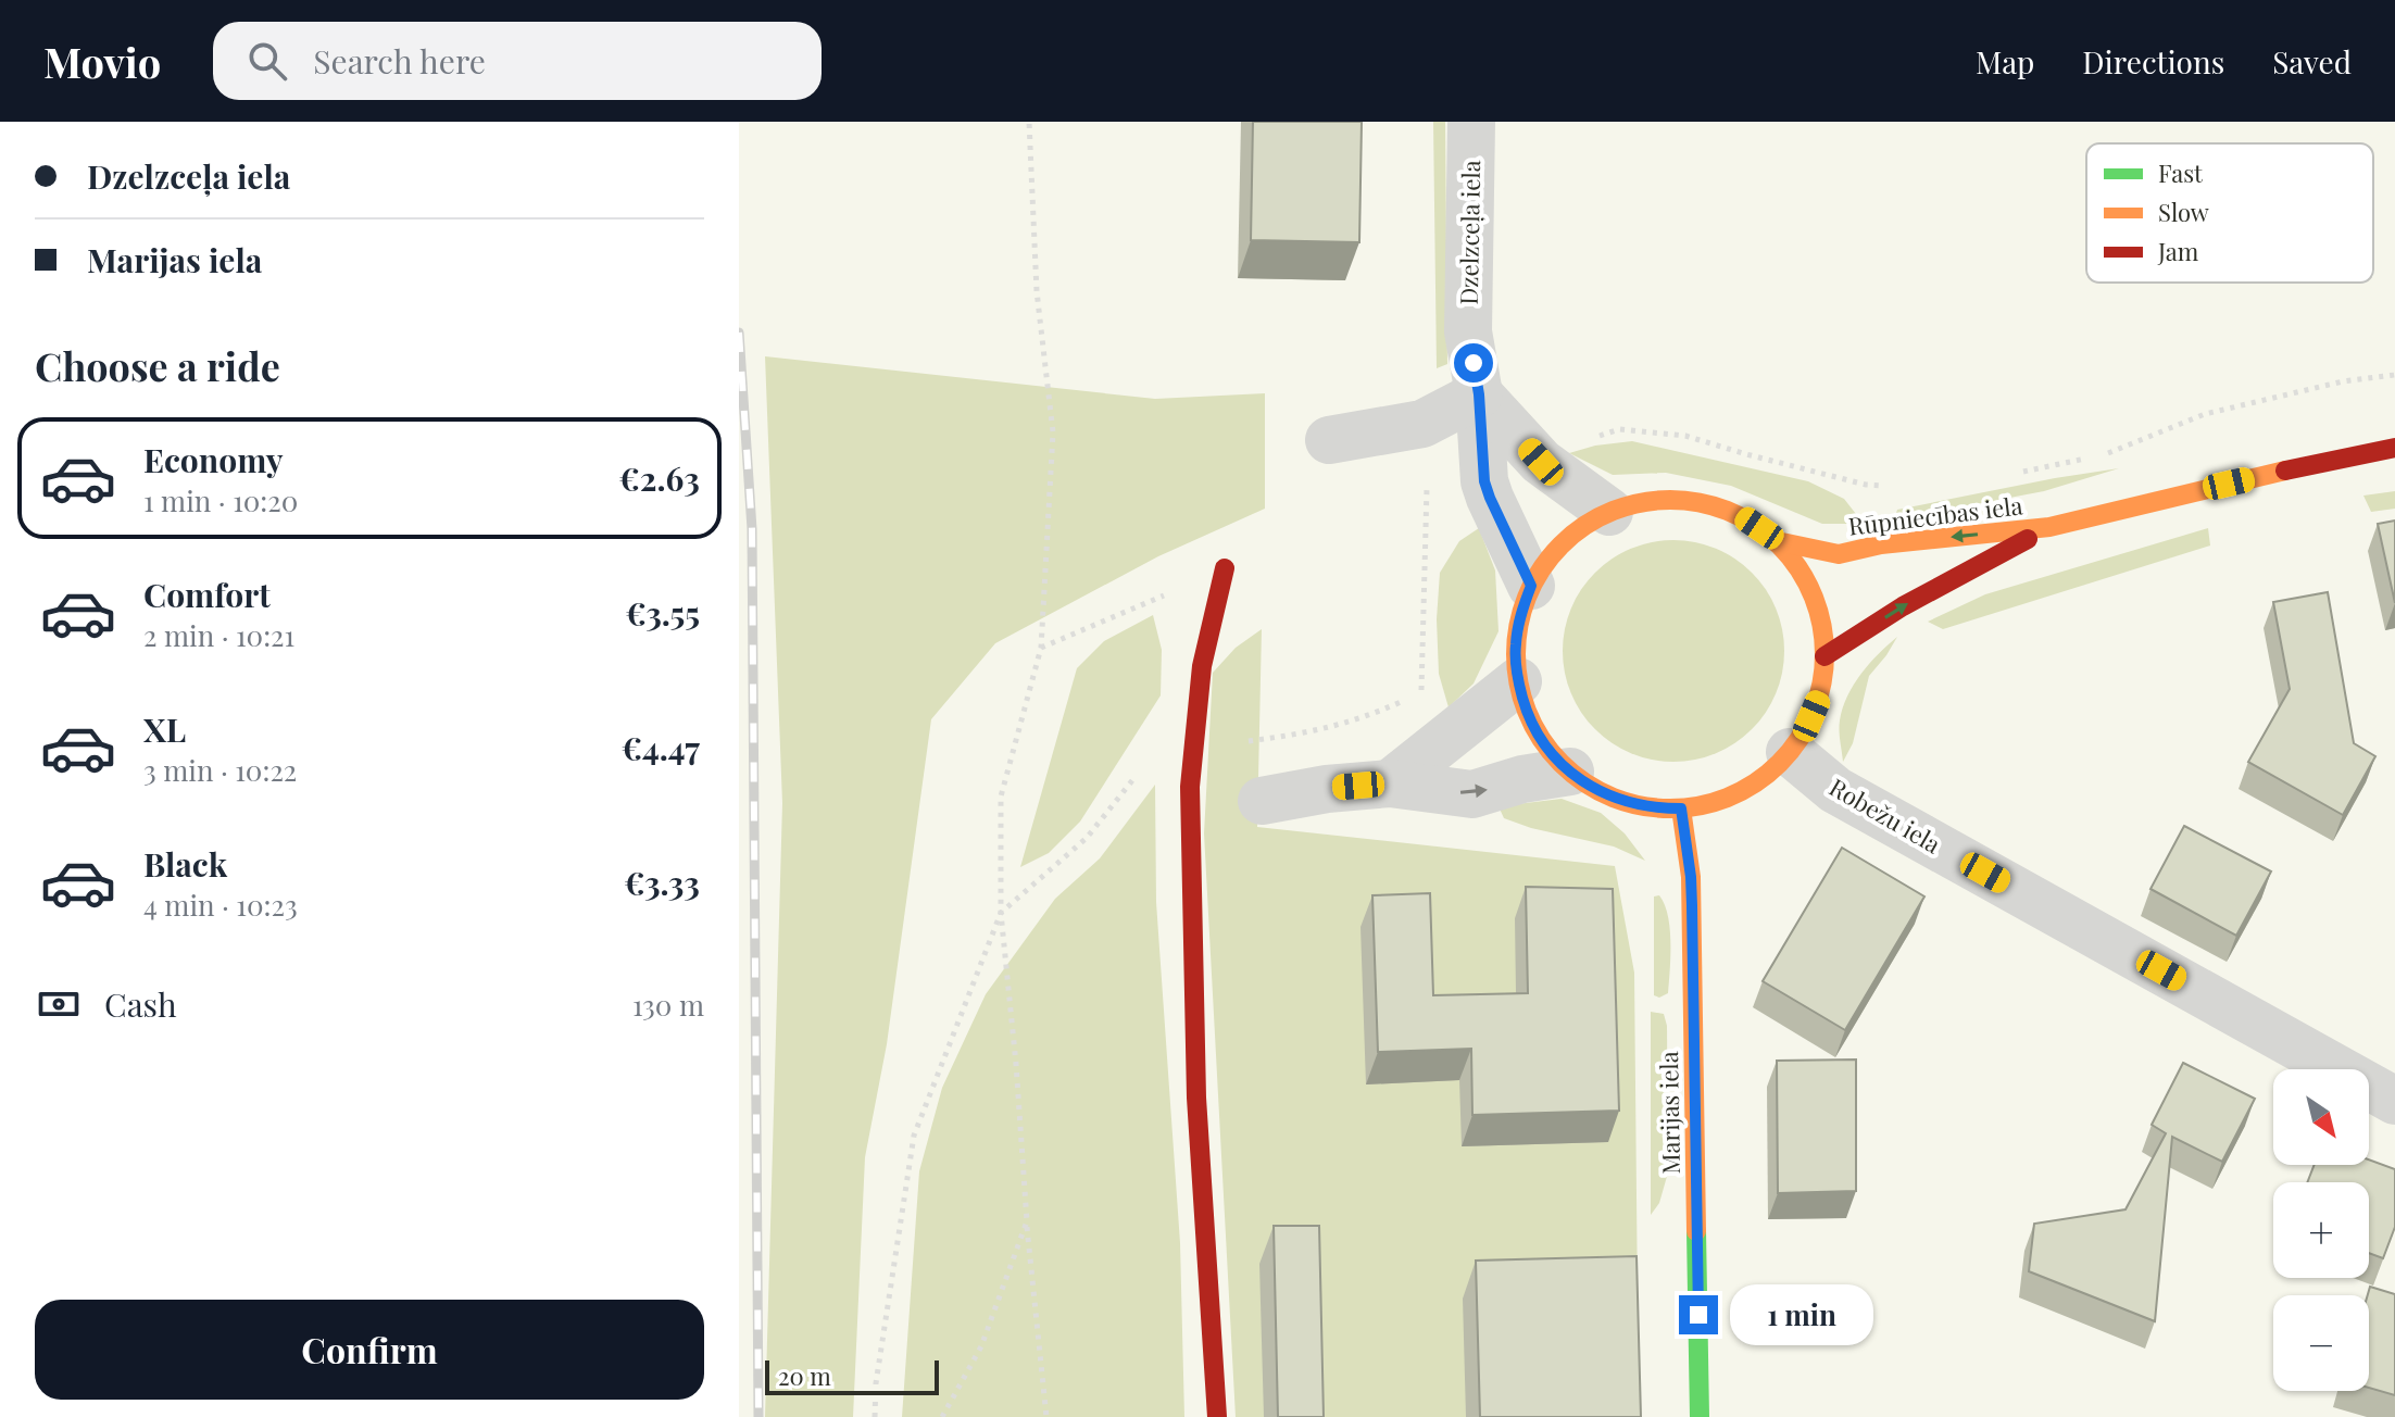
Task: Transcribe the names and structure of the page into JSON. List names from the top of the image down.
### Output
{
  "streets": {
    "street": [
      "Dzelzceļa iela",
      "Rūpniecības iela",
      "Robežu iela",
      "Marijas iela"
    ]
  },
  "crossings": [
    ["Dzelzceļa iela", "Rūpniecības iela"],
    ["Dzelzceļa iela", "Robežu iela"],
    ["Dzelzceļa iela", "Marijas iela"],
    ["Rūpniecības iela", "Robežu iela"],
    ["Rūpniecības iela", "Marijas iela"],
    ["Robežu iela", "Marijas iela"]
  ],
  "legend": ["Fast", "Slow", "Jam"],
  "scale_bar": "20 m",
  "north": "bottom right",
  "page": {
    "header": "Movio",
    "search": "Search here",
    "nav": ["Map", "Directions", "Saved"],
    "banner": ["Dzelzceļa iela", "Marijas iela"],
    "heading": "Choose a ride",
    "list": [
      {
        "name": "Economy",
        "note": "1 min · 10:20",
        "value": "€2.63"
      },
      {
        "name": "Comfort",
        "note": "2 min · 10:21",
        "value": "€3.55"
      },
      {
        "name": "XL",
        "note": "3 min · 10:22",
        "value": "€4.47"
      },
      {
        "name": "Black",
        "note": "4 min · 10:23",
        "value": "€3.33"
      }
    ],
    "pay": ["Cash", "130 m"],
    "map_buttons": ["+", "−"],
    "buttons": "Confirm",
    "bubble": "1 min",
    "scale": "20 m"
  }
}
